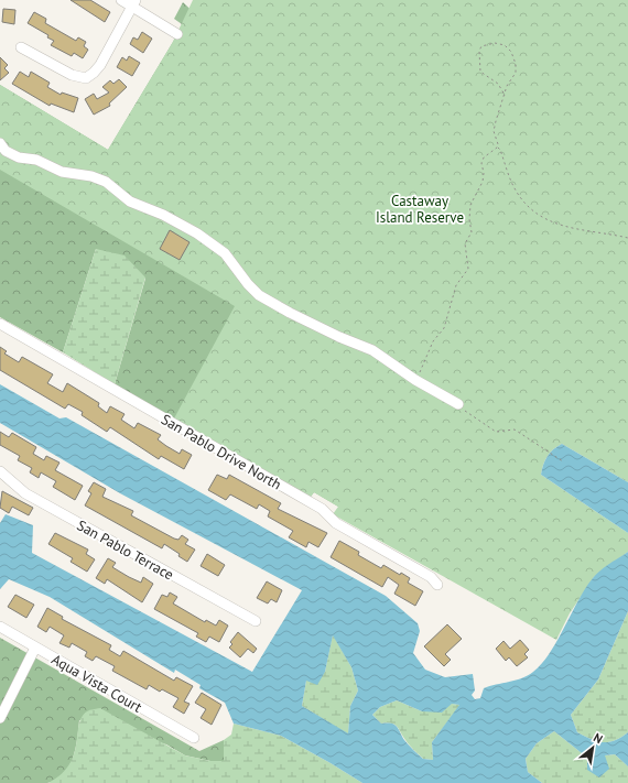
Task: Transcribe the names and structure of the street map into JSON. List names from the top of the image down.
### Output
{
  "streets": {
    "street": ["San Pablo Drive North", "San Pablo Terrace", "Aqua Vista Court"]
  },
  "parks": ["Castaway Island Reserve"],
  "north": "top right"
}
